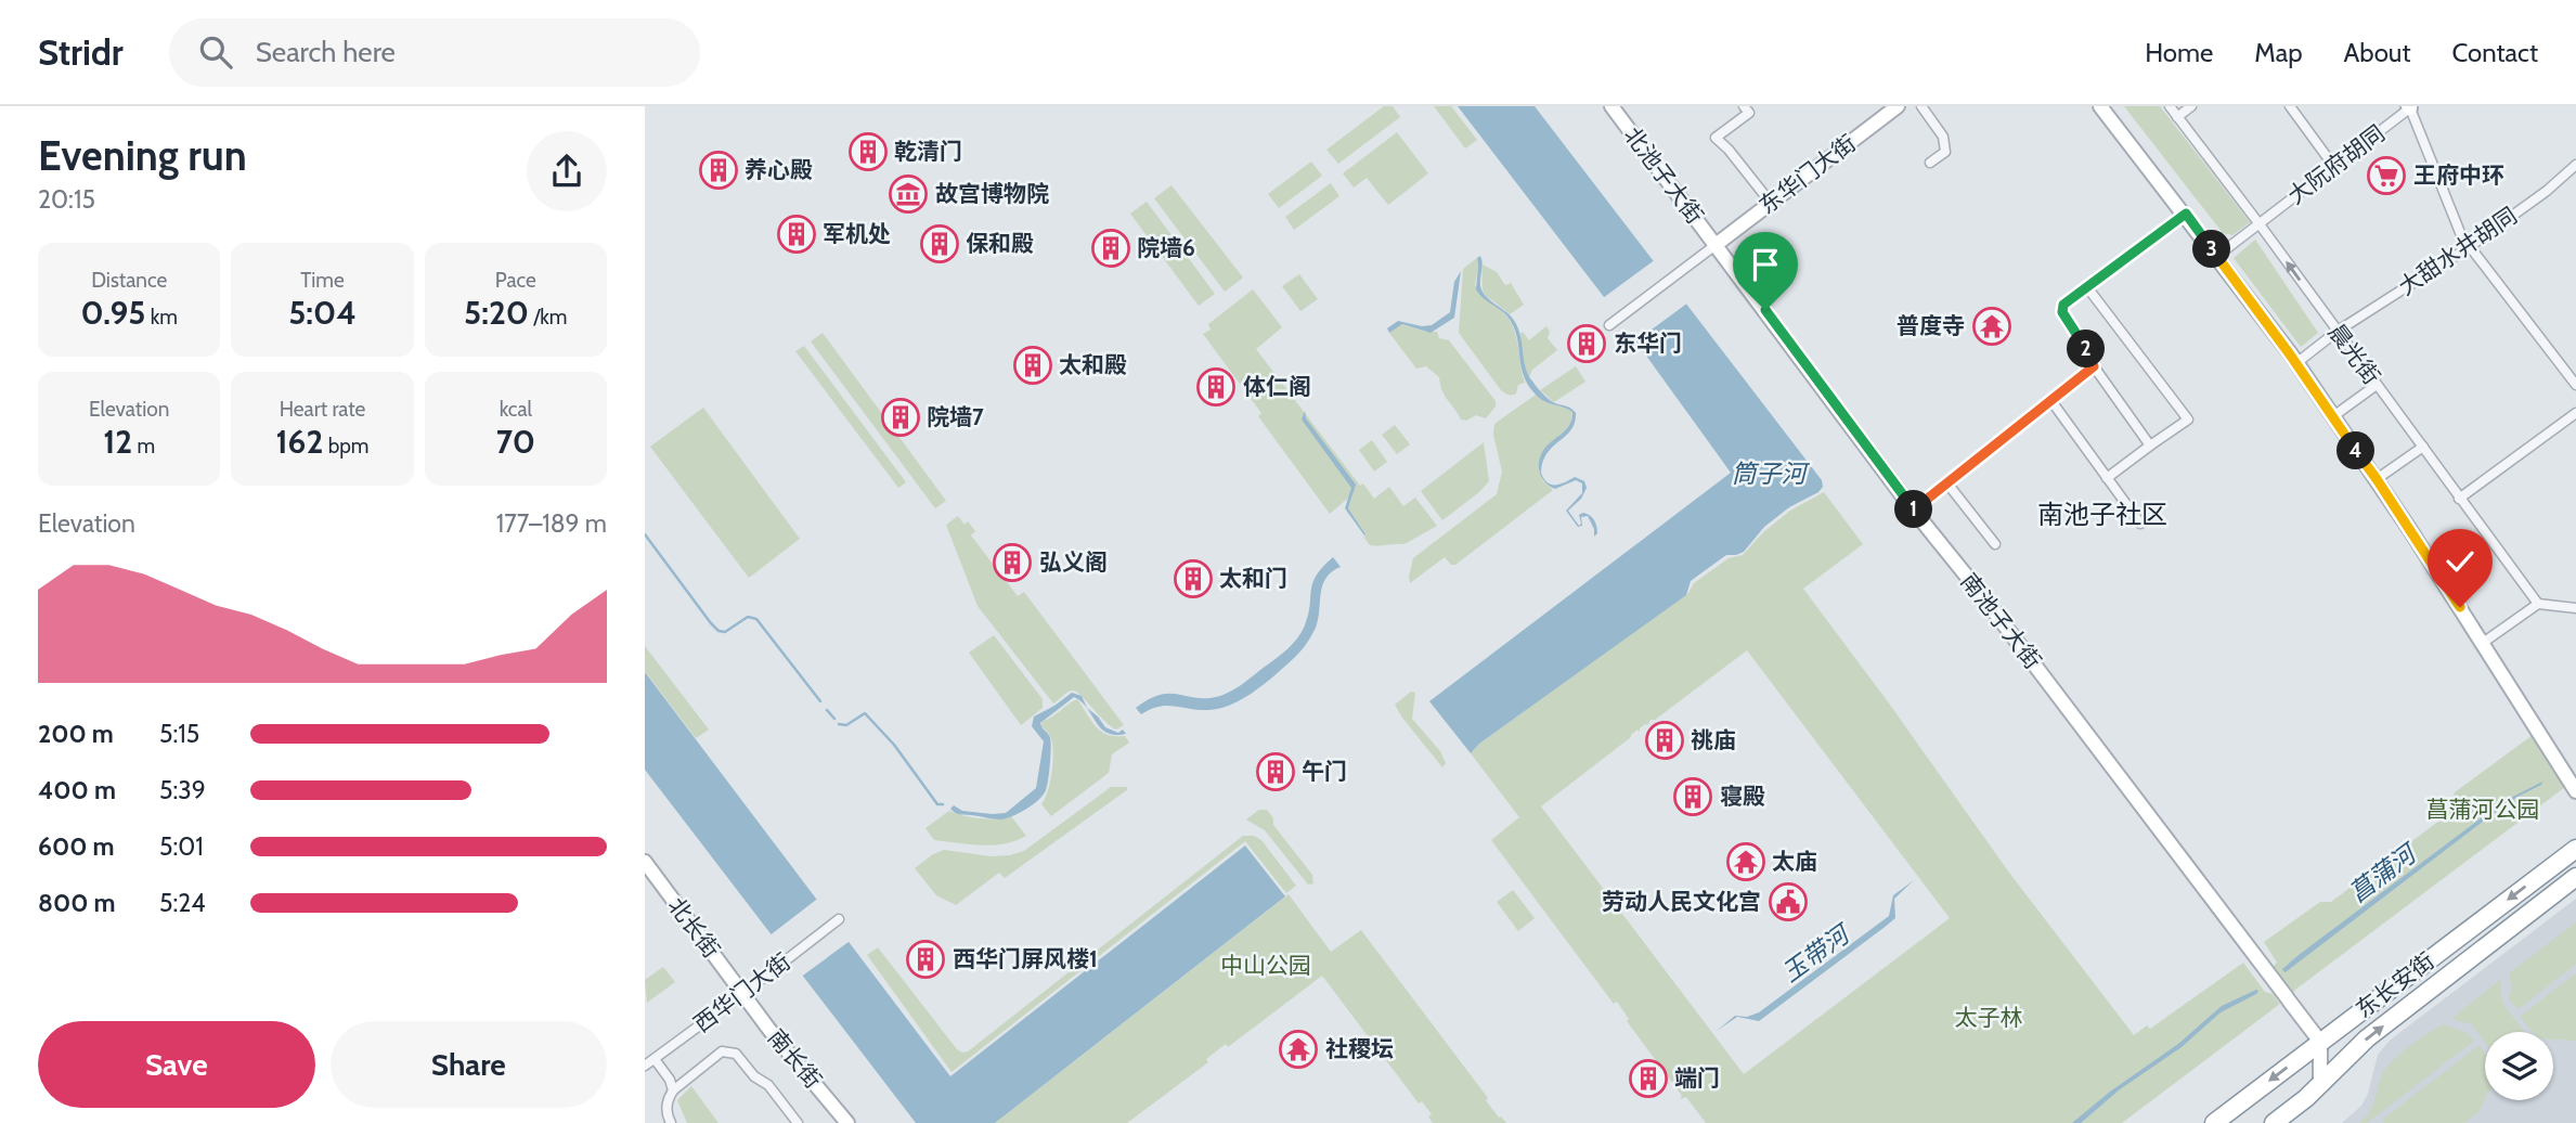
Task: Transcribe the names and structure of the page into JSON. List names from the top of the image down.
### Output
{
  "streets": {
    "highway": ["东长安街"],
    "street": [
      "大阮府胡同",
      "东华门大街",
      "北池子大街",
      "大甜水井胡同",
      "晨光街",
      "南池子大街",
      "北长街",
      "西华门大街",
      "南长街"
    ]
  },
  "crossings": [
    ["大阮府胡同", "晨光街"],
    ["东华门大街", "北池子大街"],
    ["东华门大街", "南池子大街"],
    ["北池子大街", "南池子大街"],
    ["大甜水井胡同", "晨光街"],
    ["南池子大街", "东长安街"],
    ["北长街", "西华门大街"],
    ["北长街", "南长街"],
    ["西华门大街", "南长街"]
  ],
  "districts": ["南池子社区"],
  "water": ["筒子河", "菖蒲河", "玉带河"],
  "parks": ["菖蒲河公园", "中山公园", "太子林"],
  "places": {
    "building": [
      "乾清门",
      "养心殿",
      "军机处",
      "保和殿",
      "院墙6",
      "东华门",
      "太和殿",
      "体仁阁",
      "院墙7",
      "弘义阁",
      "太和门",
      "祧庙",
      "午门",
      "寝殿",
      "西华门屏风楼1",
      "端门"
    ],
    "supermarket": ["王府中环"],
    "museum": ["故宫博物院"],
    "temple": ["普度寺", "太庙", "社稷坛"],
    "public building": ["劳动人民文化宫"]
  },
  "page": {
    "header": "Stridr",
    "search": "Search here",
    "nav": [
      "Home",
      "Map",
      "About",
      "Contact"
    ],
    "heading": ["Evening run", "20:15"],
    "pins": [
      "3",
      "2",
      "4",
      "1"
    ],
    "stats": [
      ["Distance", "0.95 km"],
      ["Time", "5:04"],
      ["Pace", "5:20 /km"],
      ["Elevation", "12 m"],
      ["Heart rate", "162 bpm"],
      ["kcal", "70"]
    ],
    "chart": ["Elevation", "177–189 m"],
    "list": [
      {
        "name": "200 m",
        "note": "5:15"
      },
      {
        "name": "400 m",
        "note": "5:39"
      },
      {
        "name": "600 m",
        "note": "5:01"
      },
      {
        "name": "800 m",
        "note": "5:24"
      }
    ],
    "buttons": ["Save", "Share"]
  }
}
